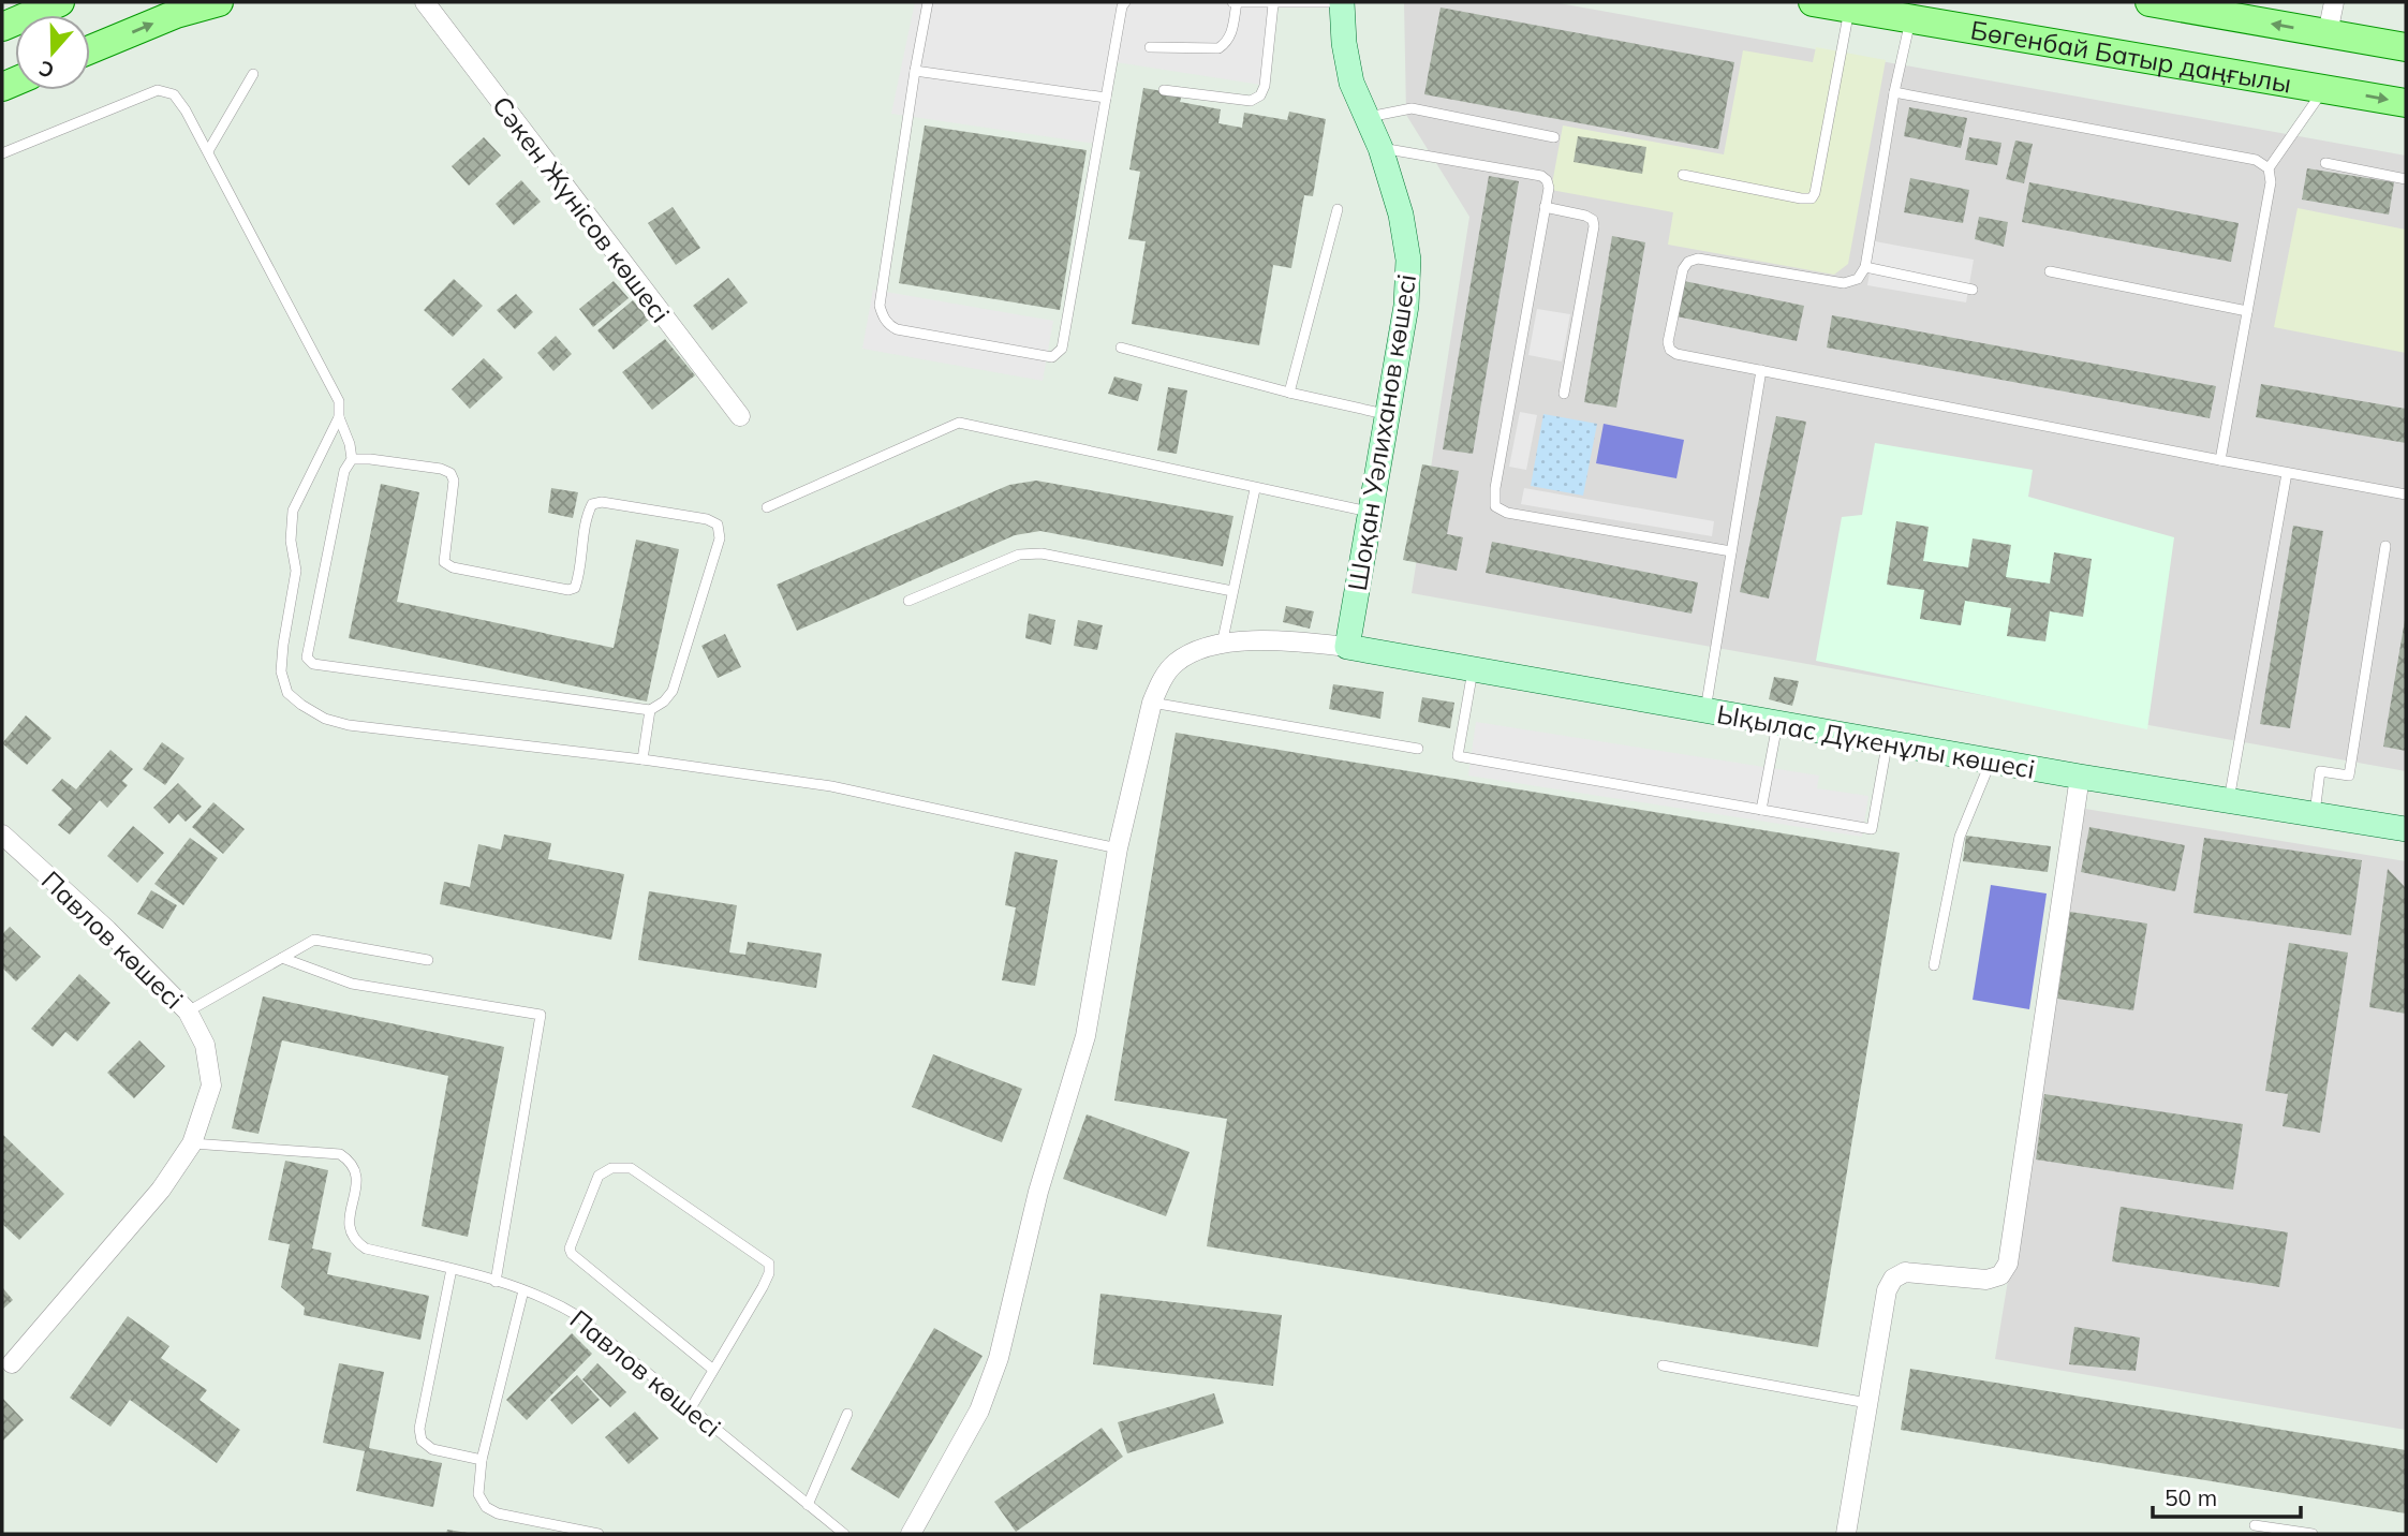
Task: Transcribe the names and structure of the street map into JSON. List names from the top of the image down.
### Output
{
  "streets": {
    "main road": ["Бөгенбай Батыр даңғылы"],
    "street": [
      "Сәкен Жүнісов көшесі",
      "Шоқан Уәлиханов көшесі",
      "Ықылас Дүкенұлы көшесі",
      "Павлов көшесі"
    ]
  },
  "crossings": [
    ["Шоқан Уәлиханов көшесі", "Ықылас Дүкенұлы көшесі"]
  ],
  "scale_bar": "50 m",
  "north": "bottom"
}
